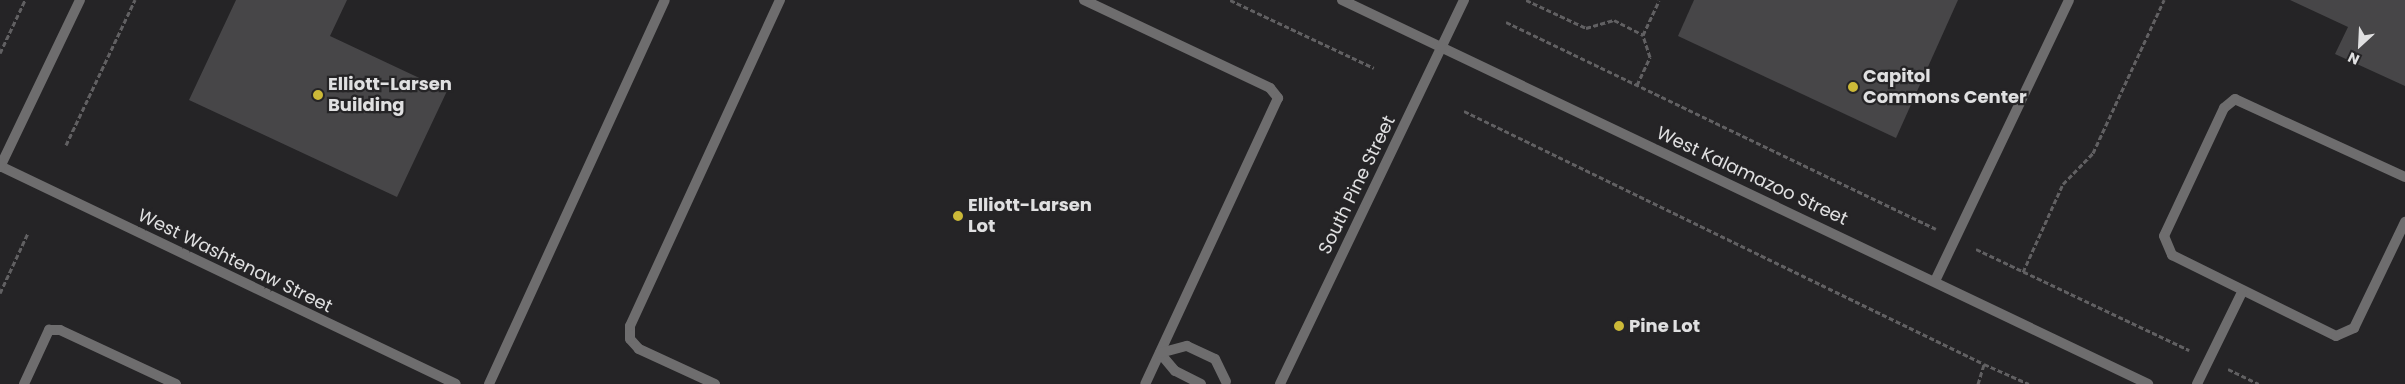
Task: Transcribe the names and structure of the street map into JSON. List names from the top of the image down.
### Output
{
  "streets": {
    "street": ["West Kalamazoo Street", "South Pine Street", "West Washtenaw Street"]
  },
  "crossings": [
    ["West Kalamazoo Street", "South Pine Street"]
  ],
  "places": [
    "Capitol Commons Center",
    "Elliott-Larsen Building",
    "Elliott-Larsen Lot",
    "Pine Lot"
  ],
  "north": "bottom left"
}
